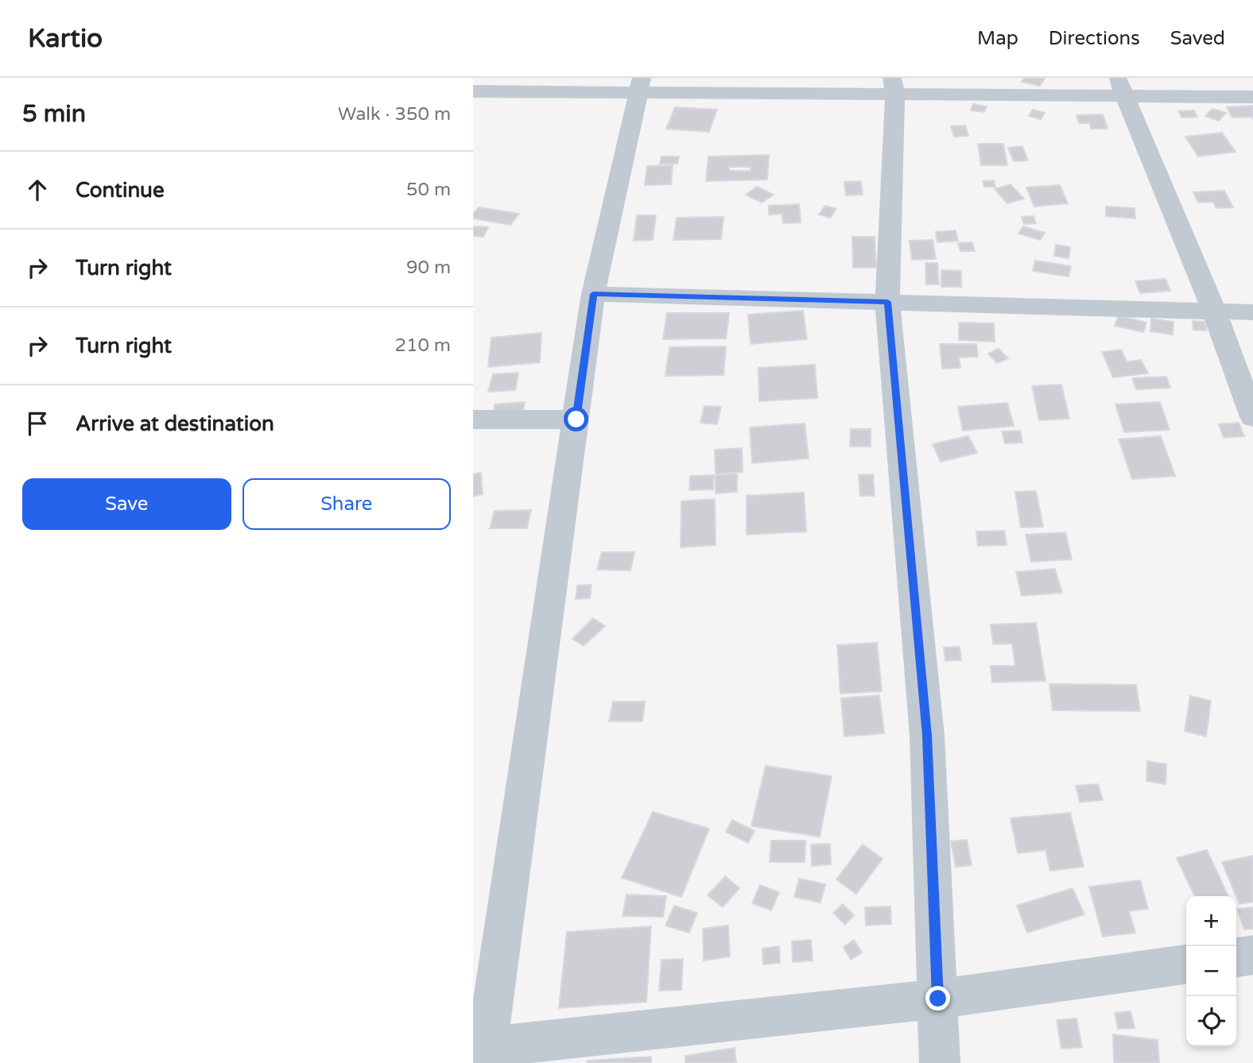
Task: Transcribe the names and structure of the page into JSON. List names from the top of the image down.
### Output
{
  "page": {
    "header": "Kartio",
    "nav": ["Map", "Directions", "Saved"],
    "heading": ["5 min", "Walk · 350 m"],
    "list": [
      ["Continue", "50 m"],
      ["Turn right", "90 m"],
      ["Turn right", "210 m"],
      "Arrive at destination"
    ],
    "buttons": ["Save", "Share"],
    "map_buttons": ["+", "−"]
  }
}
